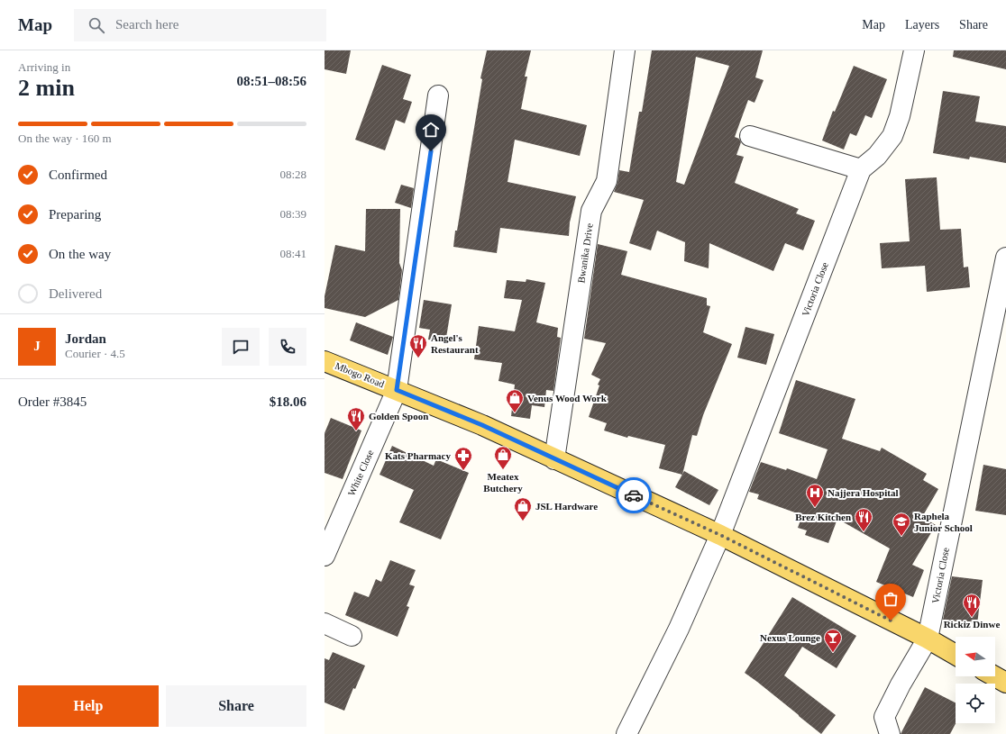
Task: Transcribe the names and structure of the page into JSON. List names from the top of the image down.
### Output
{
  "streets": {
    "main road": ["Mbogo Road"],
    "street": ["Bwanika Drive", "Victoria Close", "White Close"]
  },
  "crossings": [
    ["Bwanika Drive", "Mbogo Road"],
    ["Victoria Close", "Mbogo Road"],
    ["Mbogo Road", "White Close"]
  ],
  "places": {
    "restaurant": [
      "Angel's Restaurant",
      "Golden Spoon",
      "Brez Kitchen",
      "Rickiz Dinwe"
    ],
    "shop": ["Venus Wood Work", "Meatex Butchery", "JSL Hardware"],
    "pharmacy": ["Kats Pharmacy"],
    "hospital": ["Najjera Hospital"],
    "school or university": ["Raphela Junior School"],
    "bar": ["Nexus Lounge"]
  },
  "north": "left",
  "page": {
    "header": "Map",
    "search": "Search here",
    "nav": ["Map", "Layers", "Share"],
    "heading": ["2 min", "Arriving in", "08:51–08:56"],
    "panel": [
      "Jordan",
      "Courier · 4.5",
      "Order #3845",
      "$18.06"
    ],
    "bar": "On the way · 160 m",
    "list": [
      ["Confirmed", "08:28"],
      ["Preparing", "08:39"],
      ["On the way", "08:41"],
      "Delivered"
    ],
    "round": "J",
    "buttons": ["Help", "Share"]
  }
}
